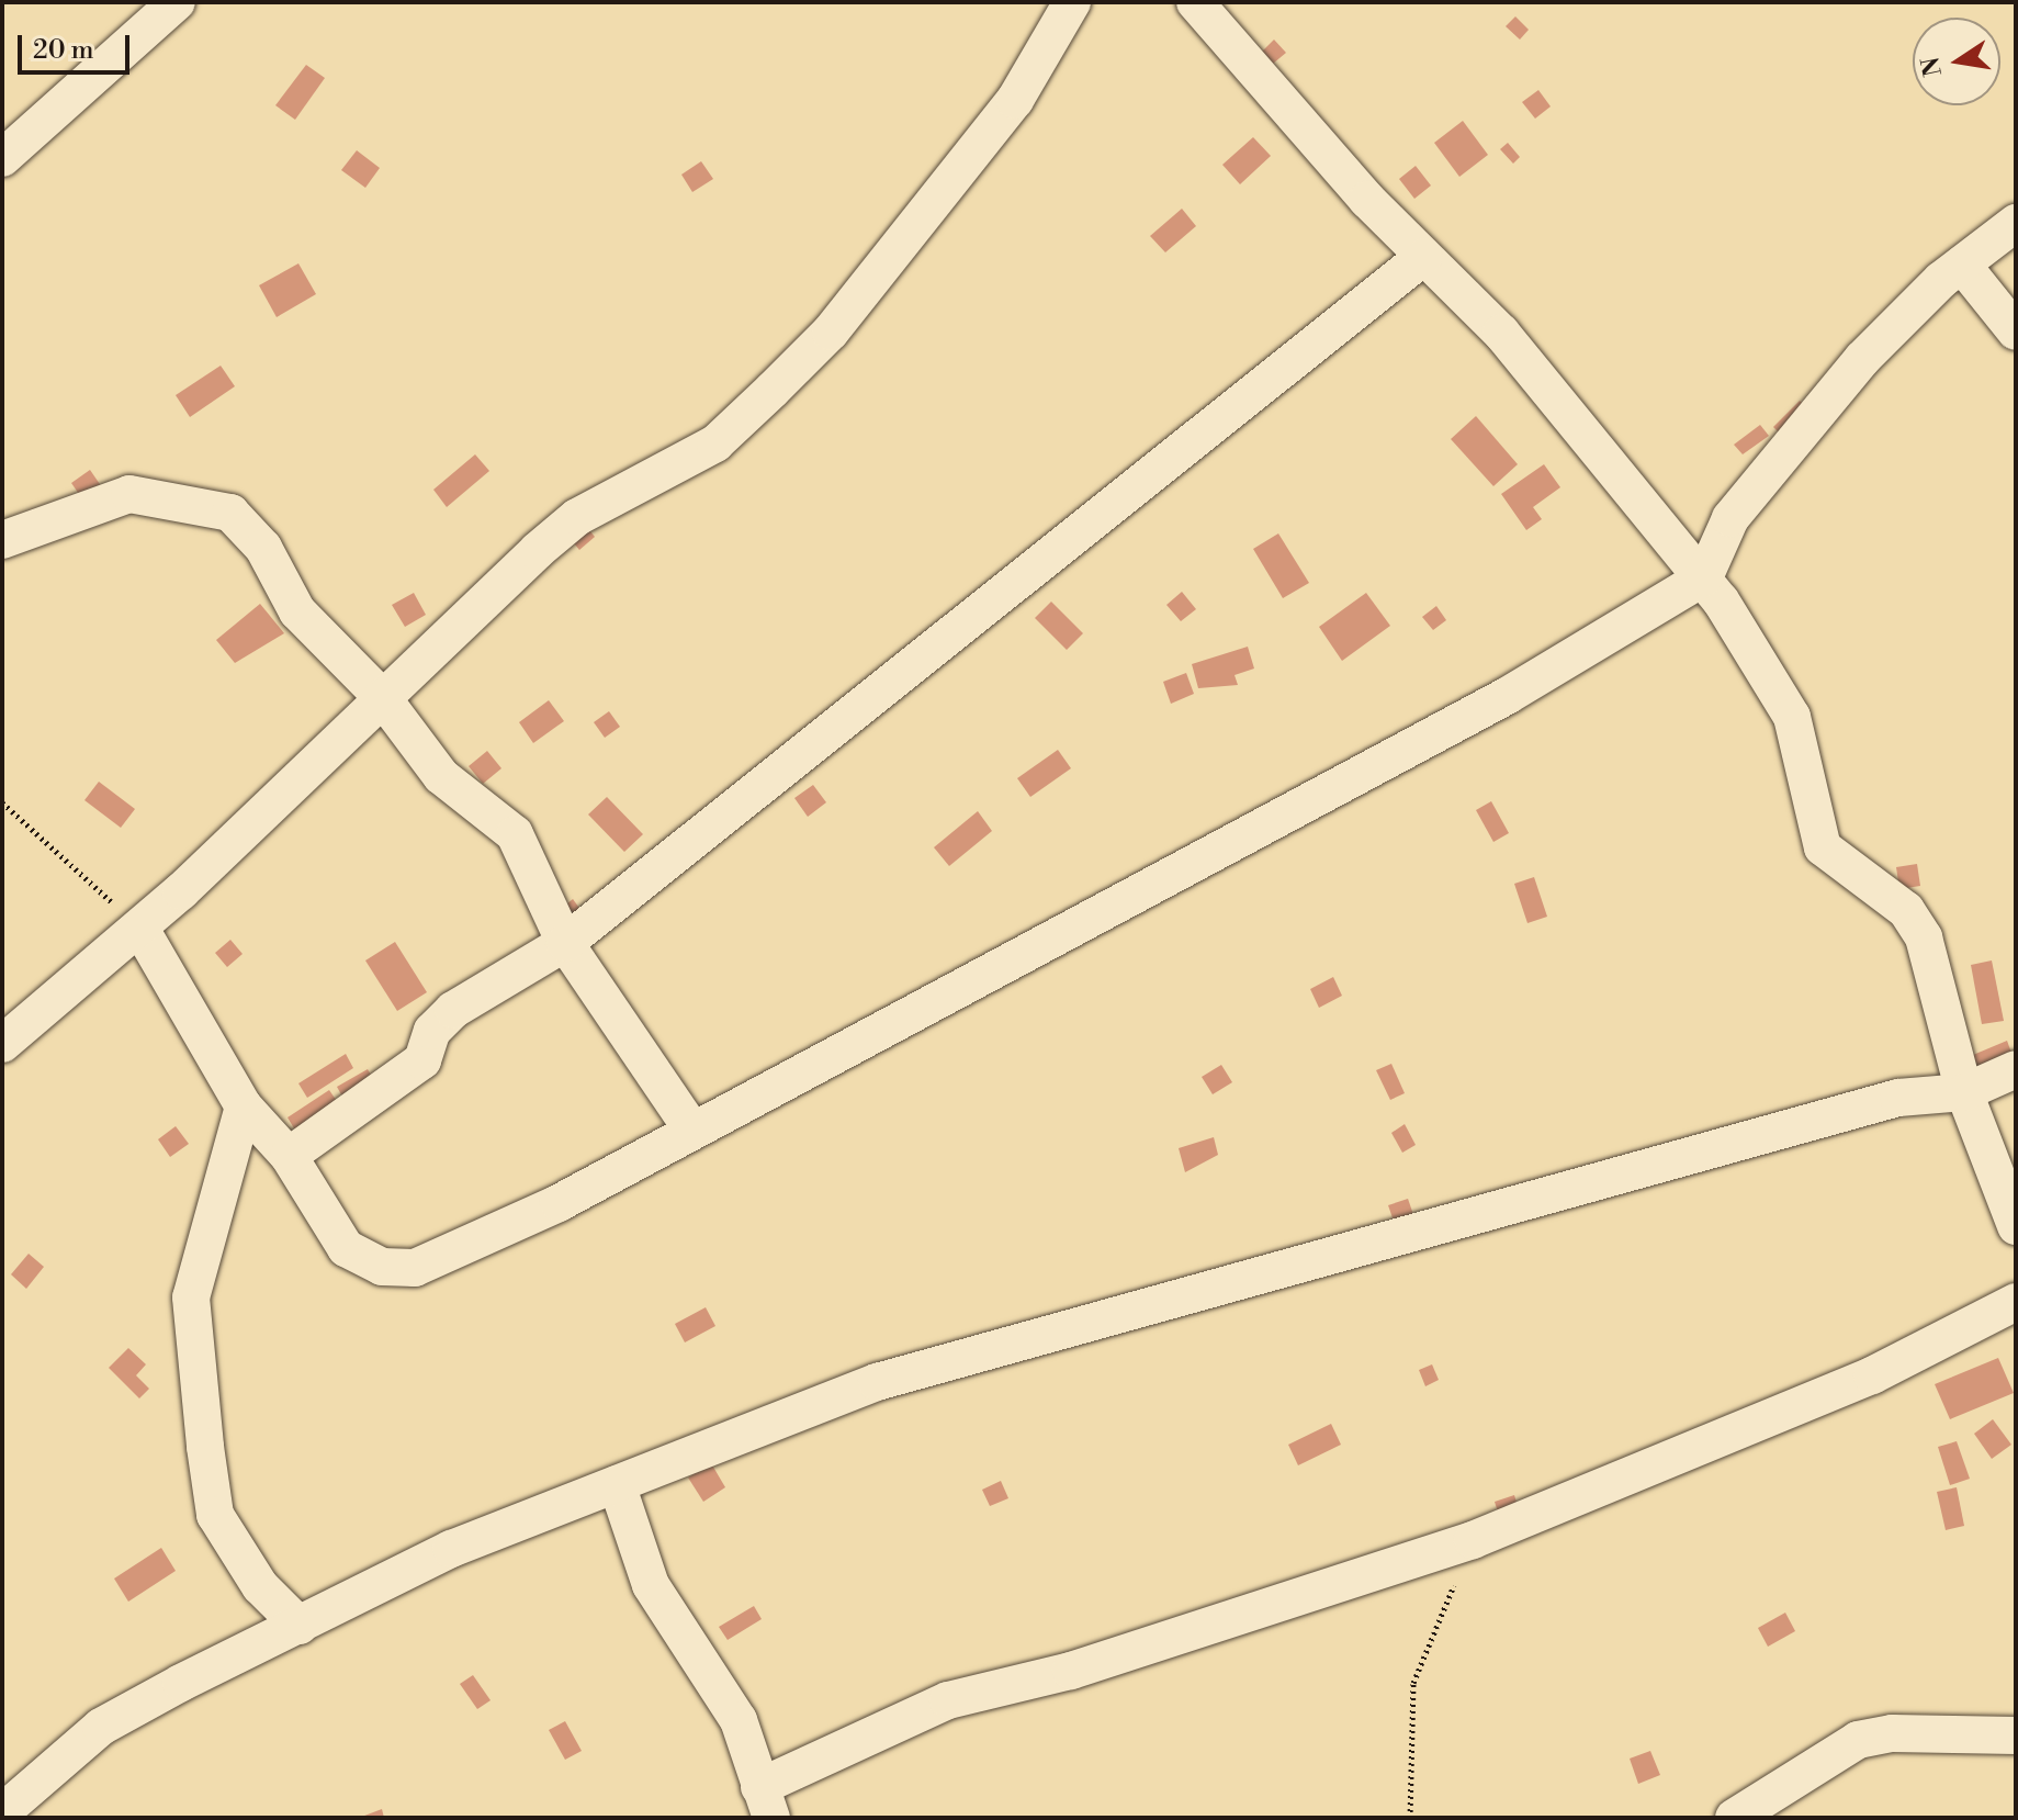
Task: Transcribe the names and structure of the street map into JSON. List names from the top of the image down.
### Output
{
  "scale_bar": "20 m",
  "north": "left"
}
